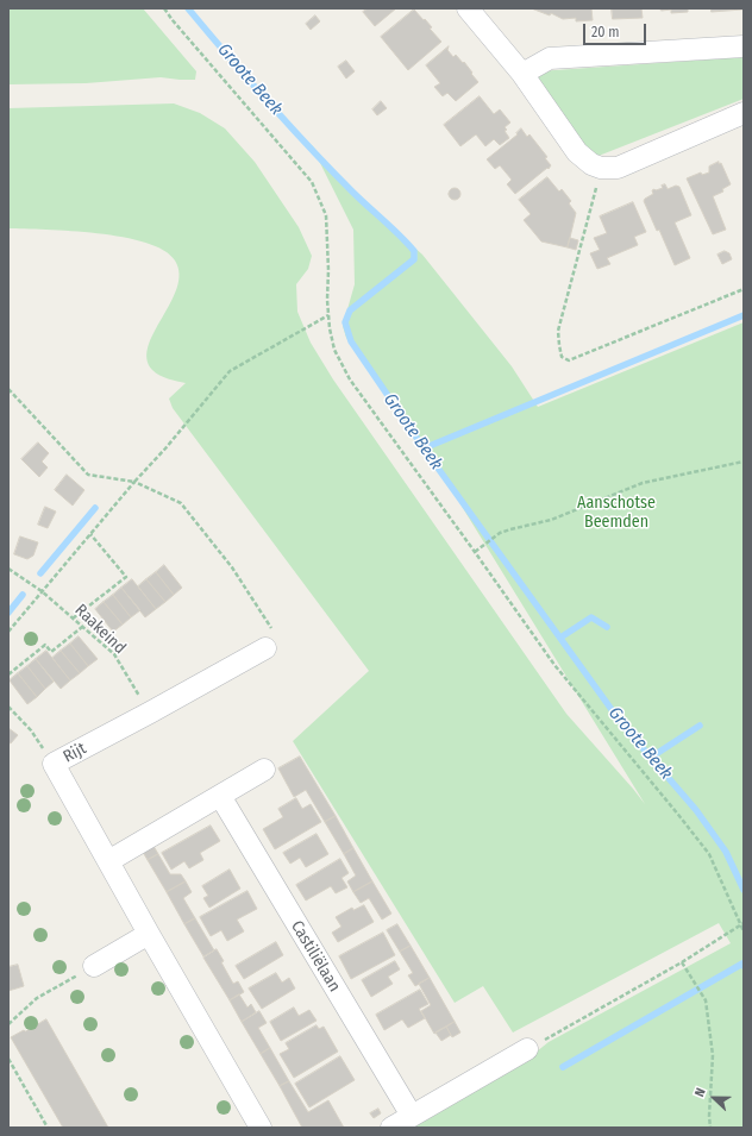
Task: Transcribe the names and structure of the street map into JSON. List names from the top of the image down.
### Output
{
  "streets": {
    "street": ["Rijt", "Castiliëlaan"],
    "path": ["Raakeind"]
  },
  "crossings": [
    ["Raakeind", "Rijt"]
  ],
  "water": ["Groote Beek"],
  "parks": ["Aanschotse Beemden"],
  "scale_bar": "20 m",
  "north": "left"
}
